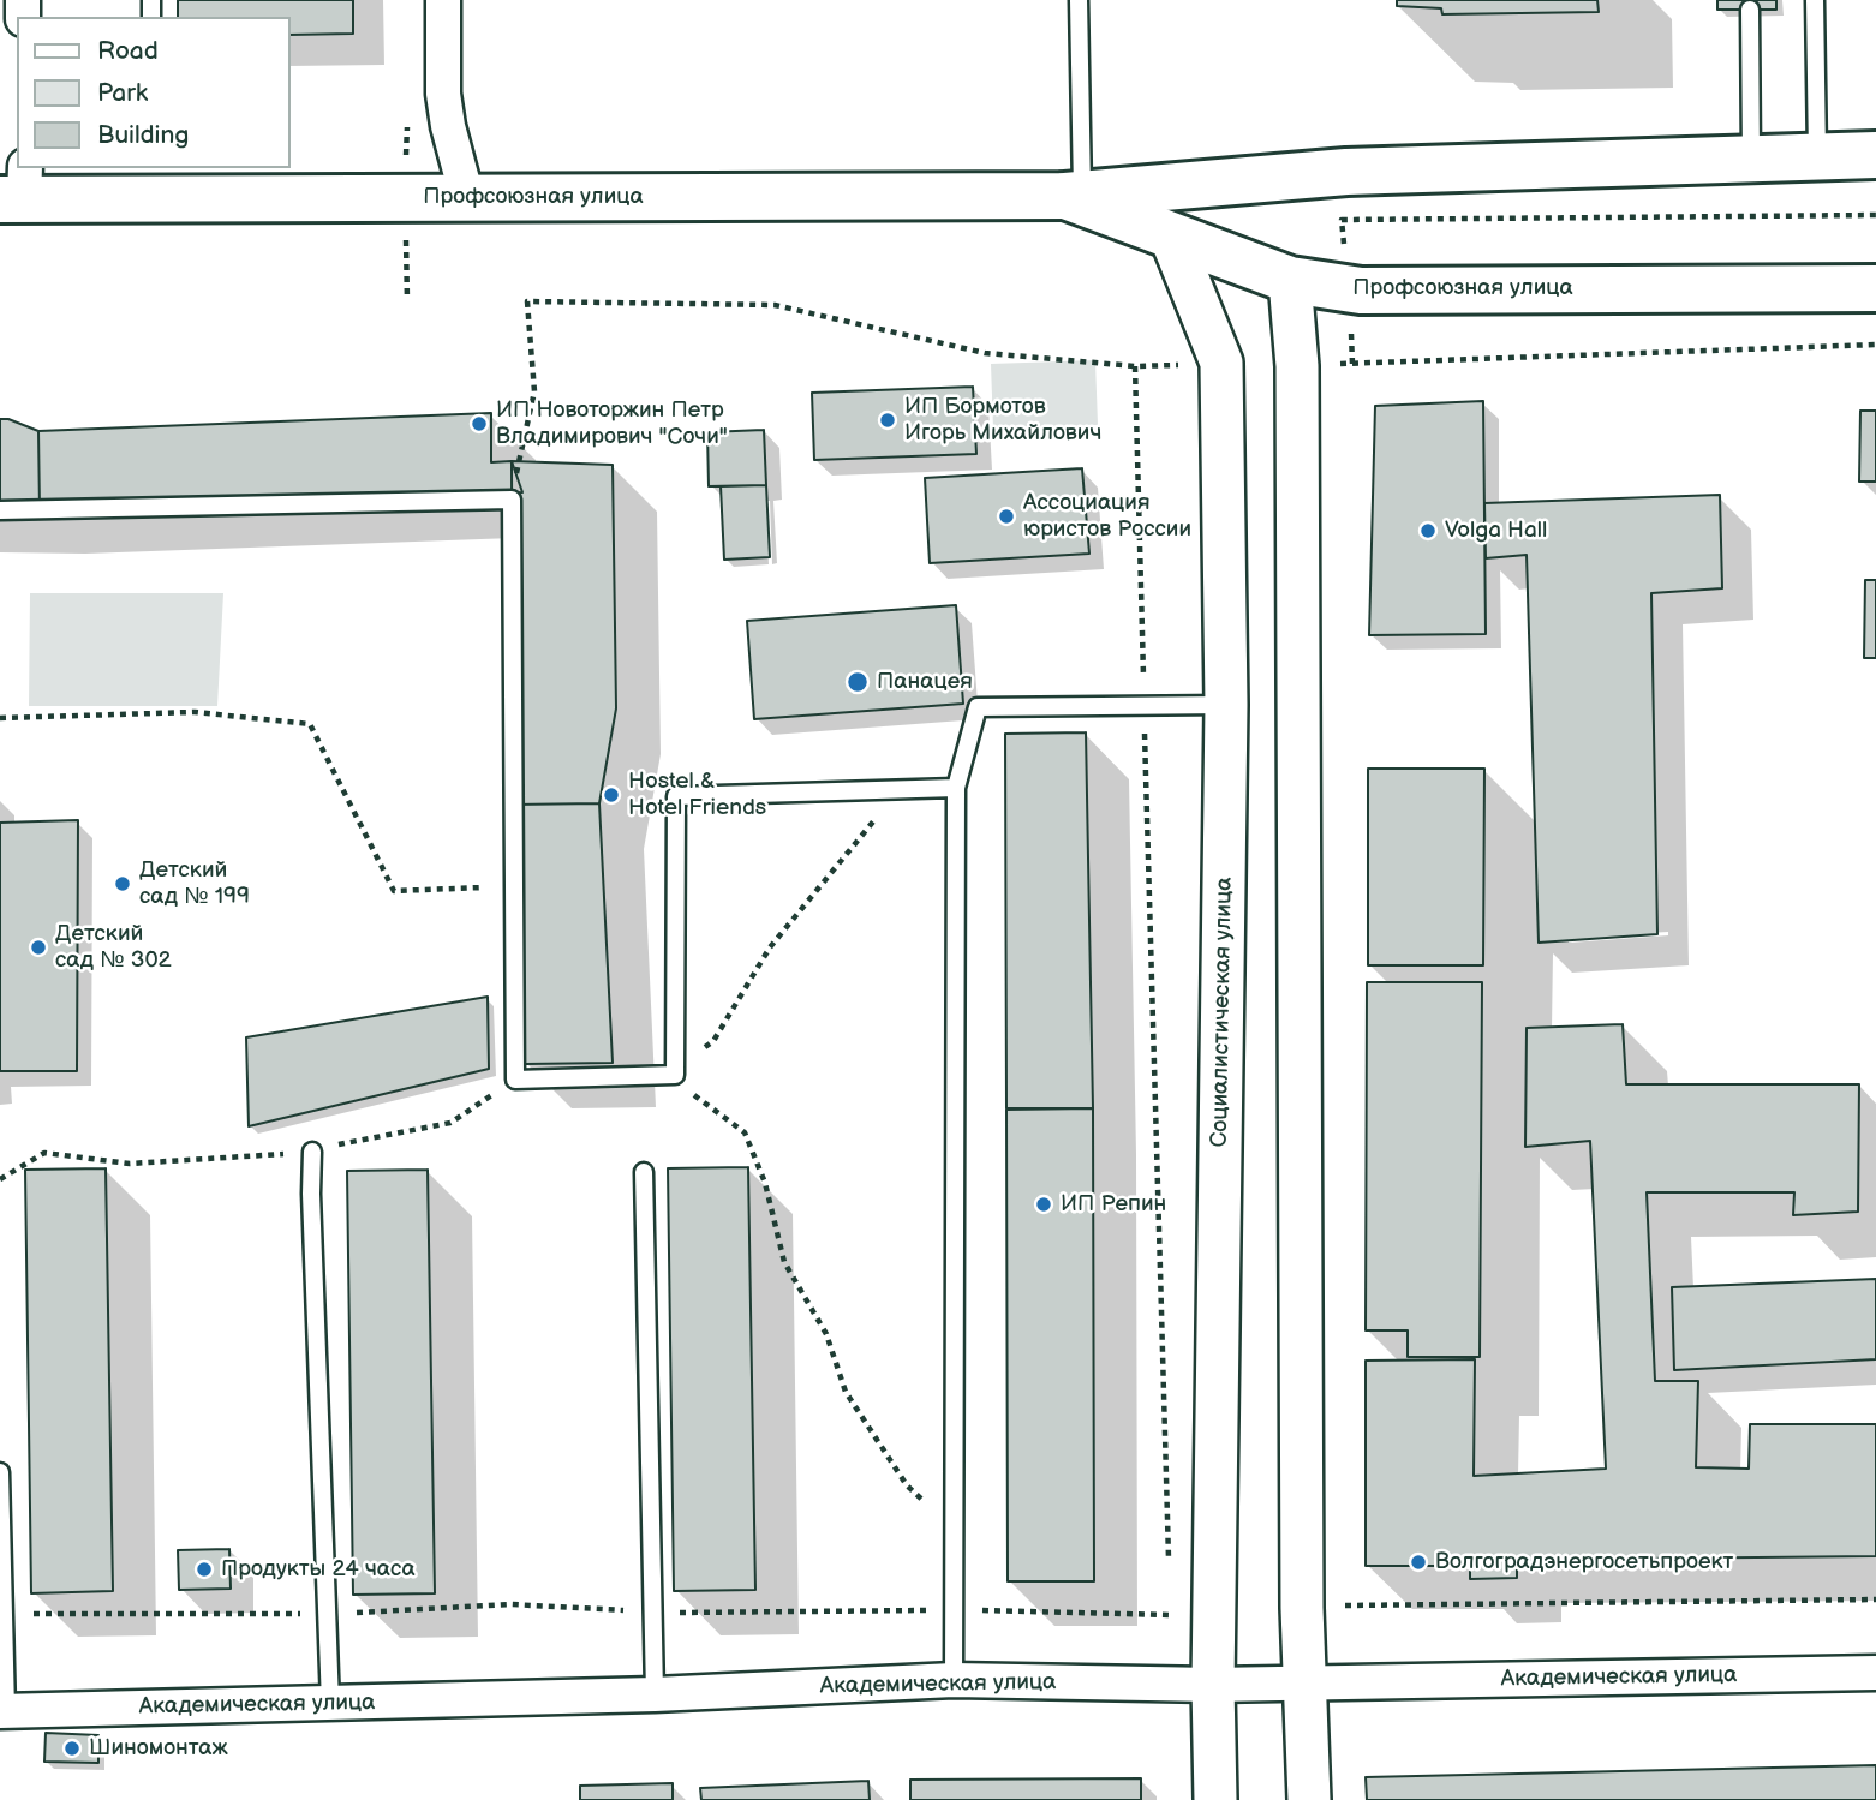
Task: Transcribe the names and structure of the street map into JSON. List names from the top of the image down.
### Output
{
  "streets": {
    "main road": ["Профсоюзная улица"],
    "street": ["Социалистическая улица", "Академическая улица"]
  },
  "crossings": [
    ["Профсоюзная улица", "Социалистическая улица"],
    ["Социалистическая улица", "Академическая улица"]
  ],
  "places": [
    "ИП Бормотов Игорь Михайлович",
    "ИП Новоторжин Петр Владимирович \"Сочи\"",
    "Ассоциация юристов России",
    "Volga Hall",
    "Панацея",
    "Hostel & Hotel Friends",
    "Детский сад № 199",
    "Детский сад № 302",
    "ИП Репин",
    "Волгоградэнергосетьпроект",
    "Продукты 24 часа",
    "Шиномонтаж"
  ],
  "legend": ["Road", "Park", "Building"]
}
